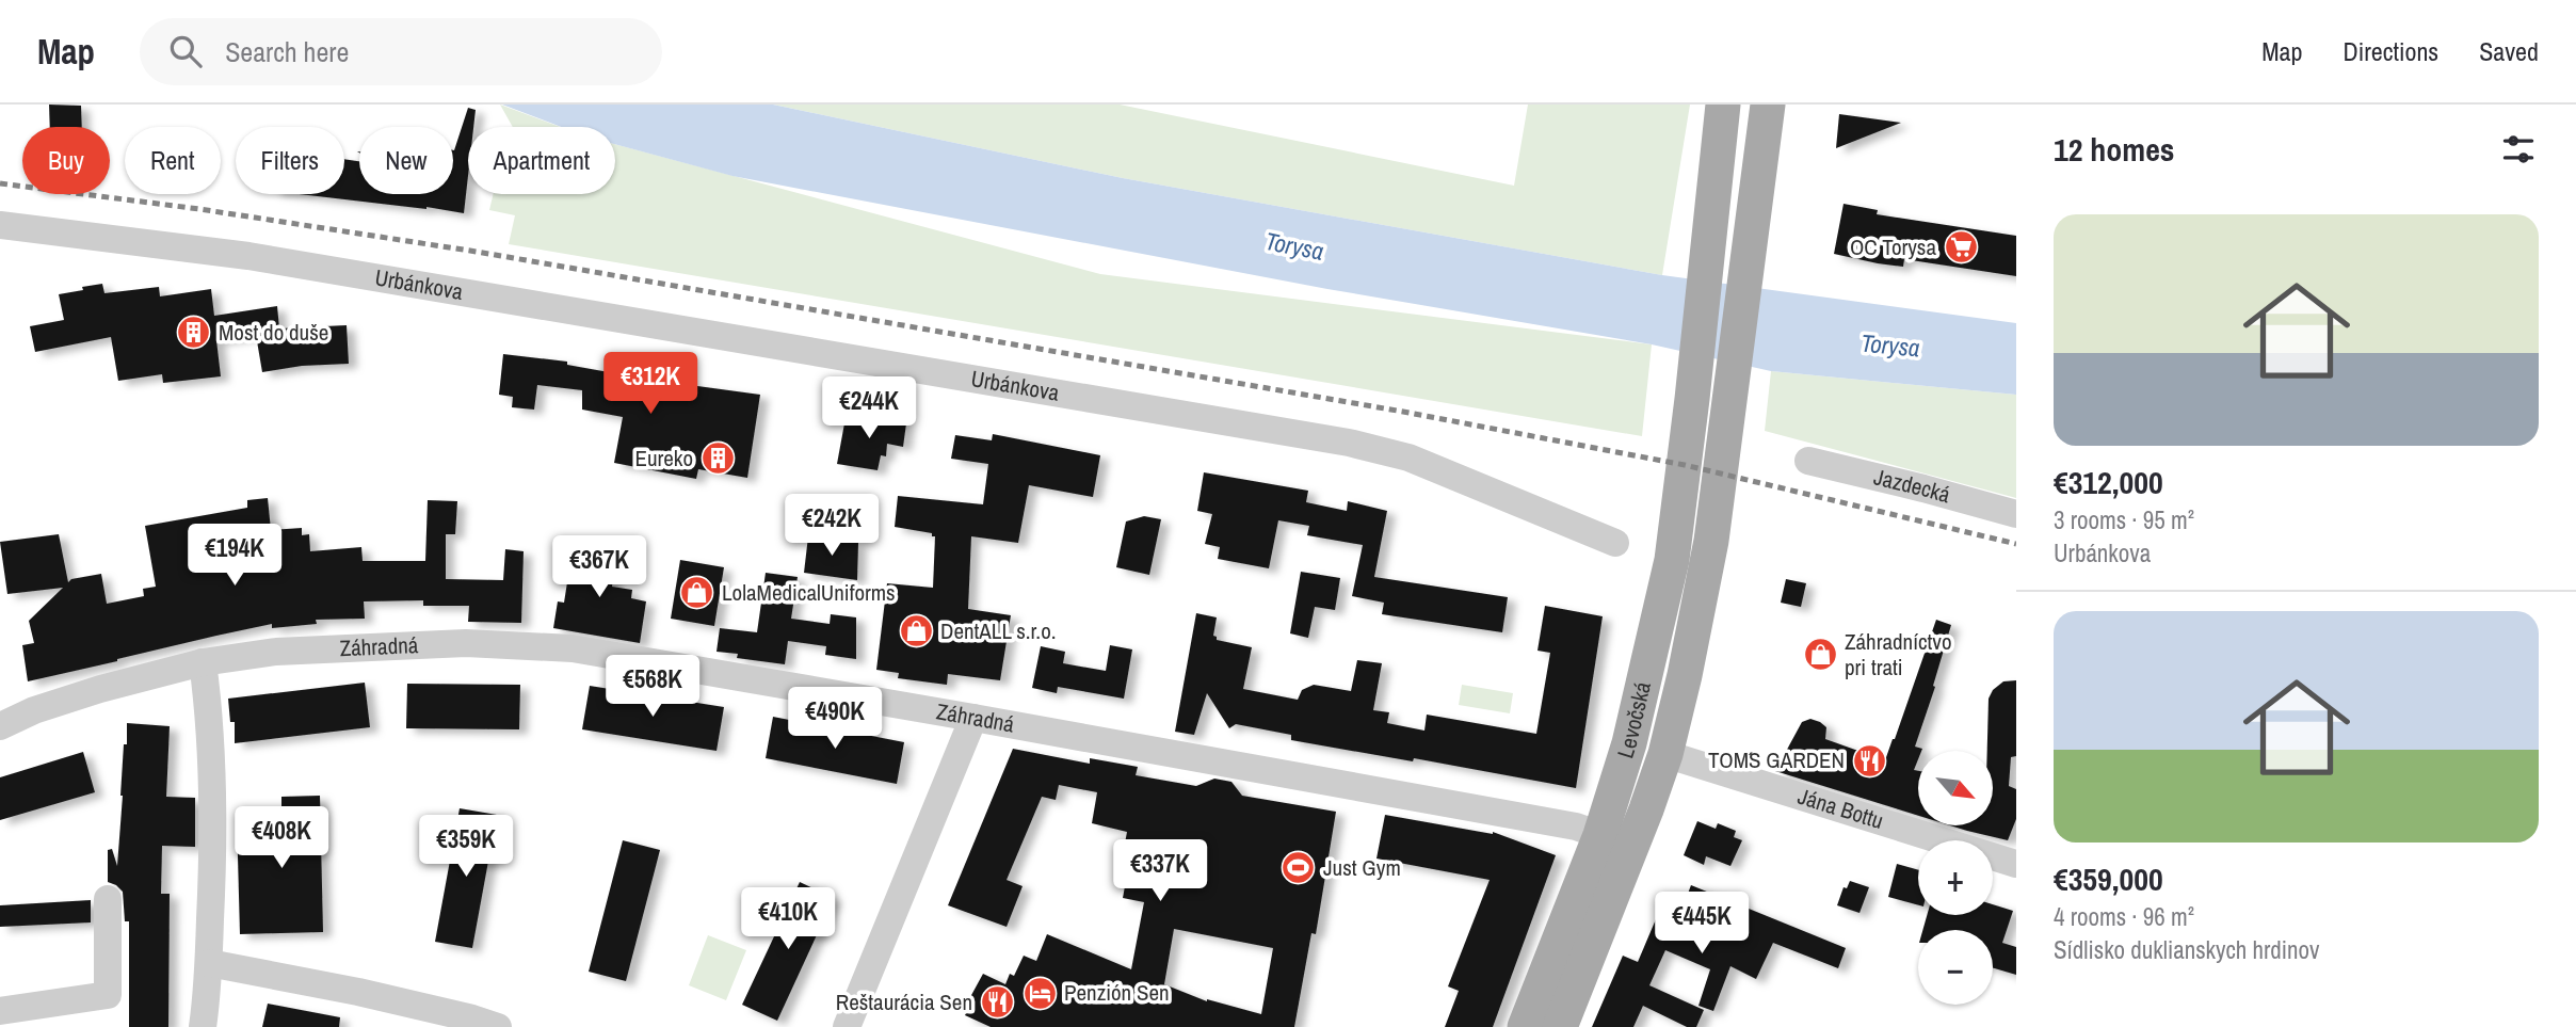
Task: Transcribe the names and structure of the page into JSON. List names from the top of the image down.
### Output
{
  "streets": {
    "main road": ["Levočská"],
    "street": [
      "Urbánkova",
      "Jazdecká",
      "Záhradná",
      "Jána Bottu"
    ]
  },
  "crossings": [
    ["Záhradná", "Levočská"],
    ["Levočská", "Jána Bottu"]
  ],
  "water": ["Torysa"],
  "places": {
    "supermarket": ["OC Torysa"],
    "building": ["Most do duše", "Eureko"],
    "shop": ["LolaMedicalUniforms", "DentALL s.r.o.", "Záhradníctvo pri trati"],
    "restaurant": ["TOM´S GARDEN", "Reštaurácia Sen"],
    "sports": ["Just Gym"],
    "hotel": ["Penzión Sen"]
  },
  "north": "bottom right",
  "page": {
    "header": "Map",
    "search": "Search here",
    "nav": ["Map", "Directions", "Saved"],
    "heading": "12 homes",
    "chip": [
      "Buy",
      "Rent",
      "Filters",
      "New",
      "Apartment"
    ],
    "list": [
      {
        "name": "€312,000",
        "note": "3 rooms · 95 m² · Urbánkova"
      },
      {
        "name": "€359,000",
        "note": "4 rooms · 96 m² · Sídlisko duklianskych hrdinov"
      }
    ],
    "price": [
      "€312K",
      "€244K",
      "€242K",
      "€194K",
      "€367K",
      "€568K",
      "€490K",
      "€408K",
      "€359K",
      "€337K",
      "€410K",
      "€445K"
    ],
    "map_buttons": ["+", "−"]
  }
}
